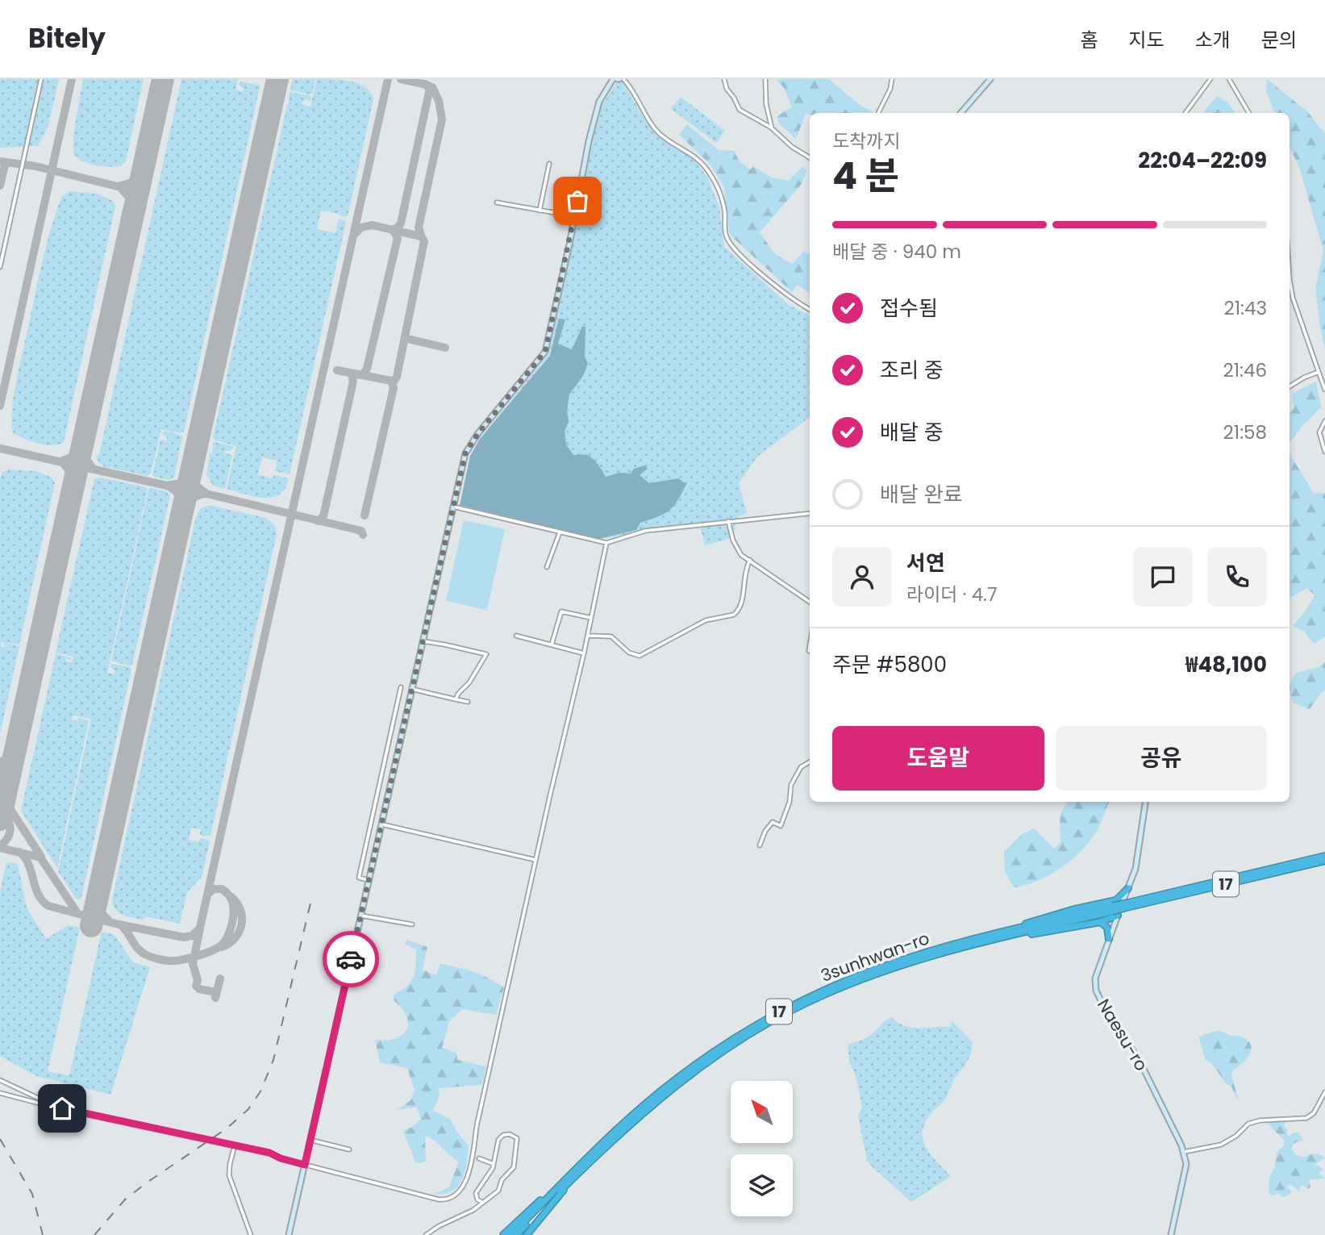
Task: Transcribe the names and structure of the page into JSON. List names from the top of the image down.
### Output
{
  "streets": {
    "highway": ["17", "3sunhwan-ro"],
    "street": ["Naesu-ro"]
  },
  "crossings": [
    ["3sunhwan-ro", "Naesu-ro"]
  ],
  "north": "top left",
  "page": {
    "header": "Bitely",
    "nav": [
      "홈",
      "지도",
      "소개",
      "문의"
    ],
    "heading": ["4 분", "도착까지", "22:04–22:09"],
    "panel": [
      "서연",
      "라이더 · 4.7",
      "주문 #5800",
      "₩48,100"
    ],
    "bar": "배달 중 · 940 m",
    "list": [
      ["접수됨", "21:43"],
      ["조리 중", "21:46"],
      ["배달 중", "21:58"],
      "배달 완료"
    ],
    "buttons": ["도움말", "공유"]
  }
}
